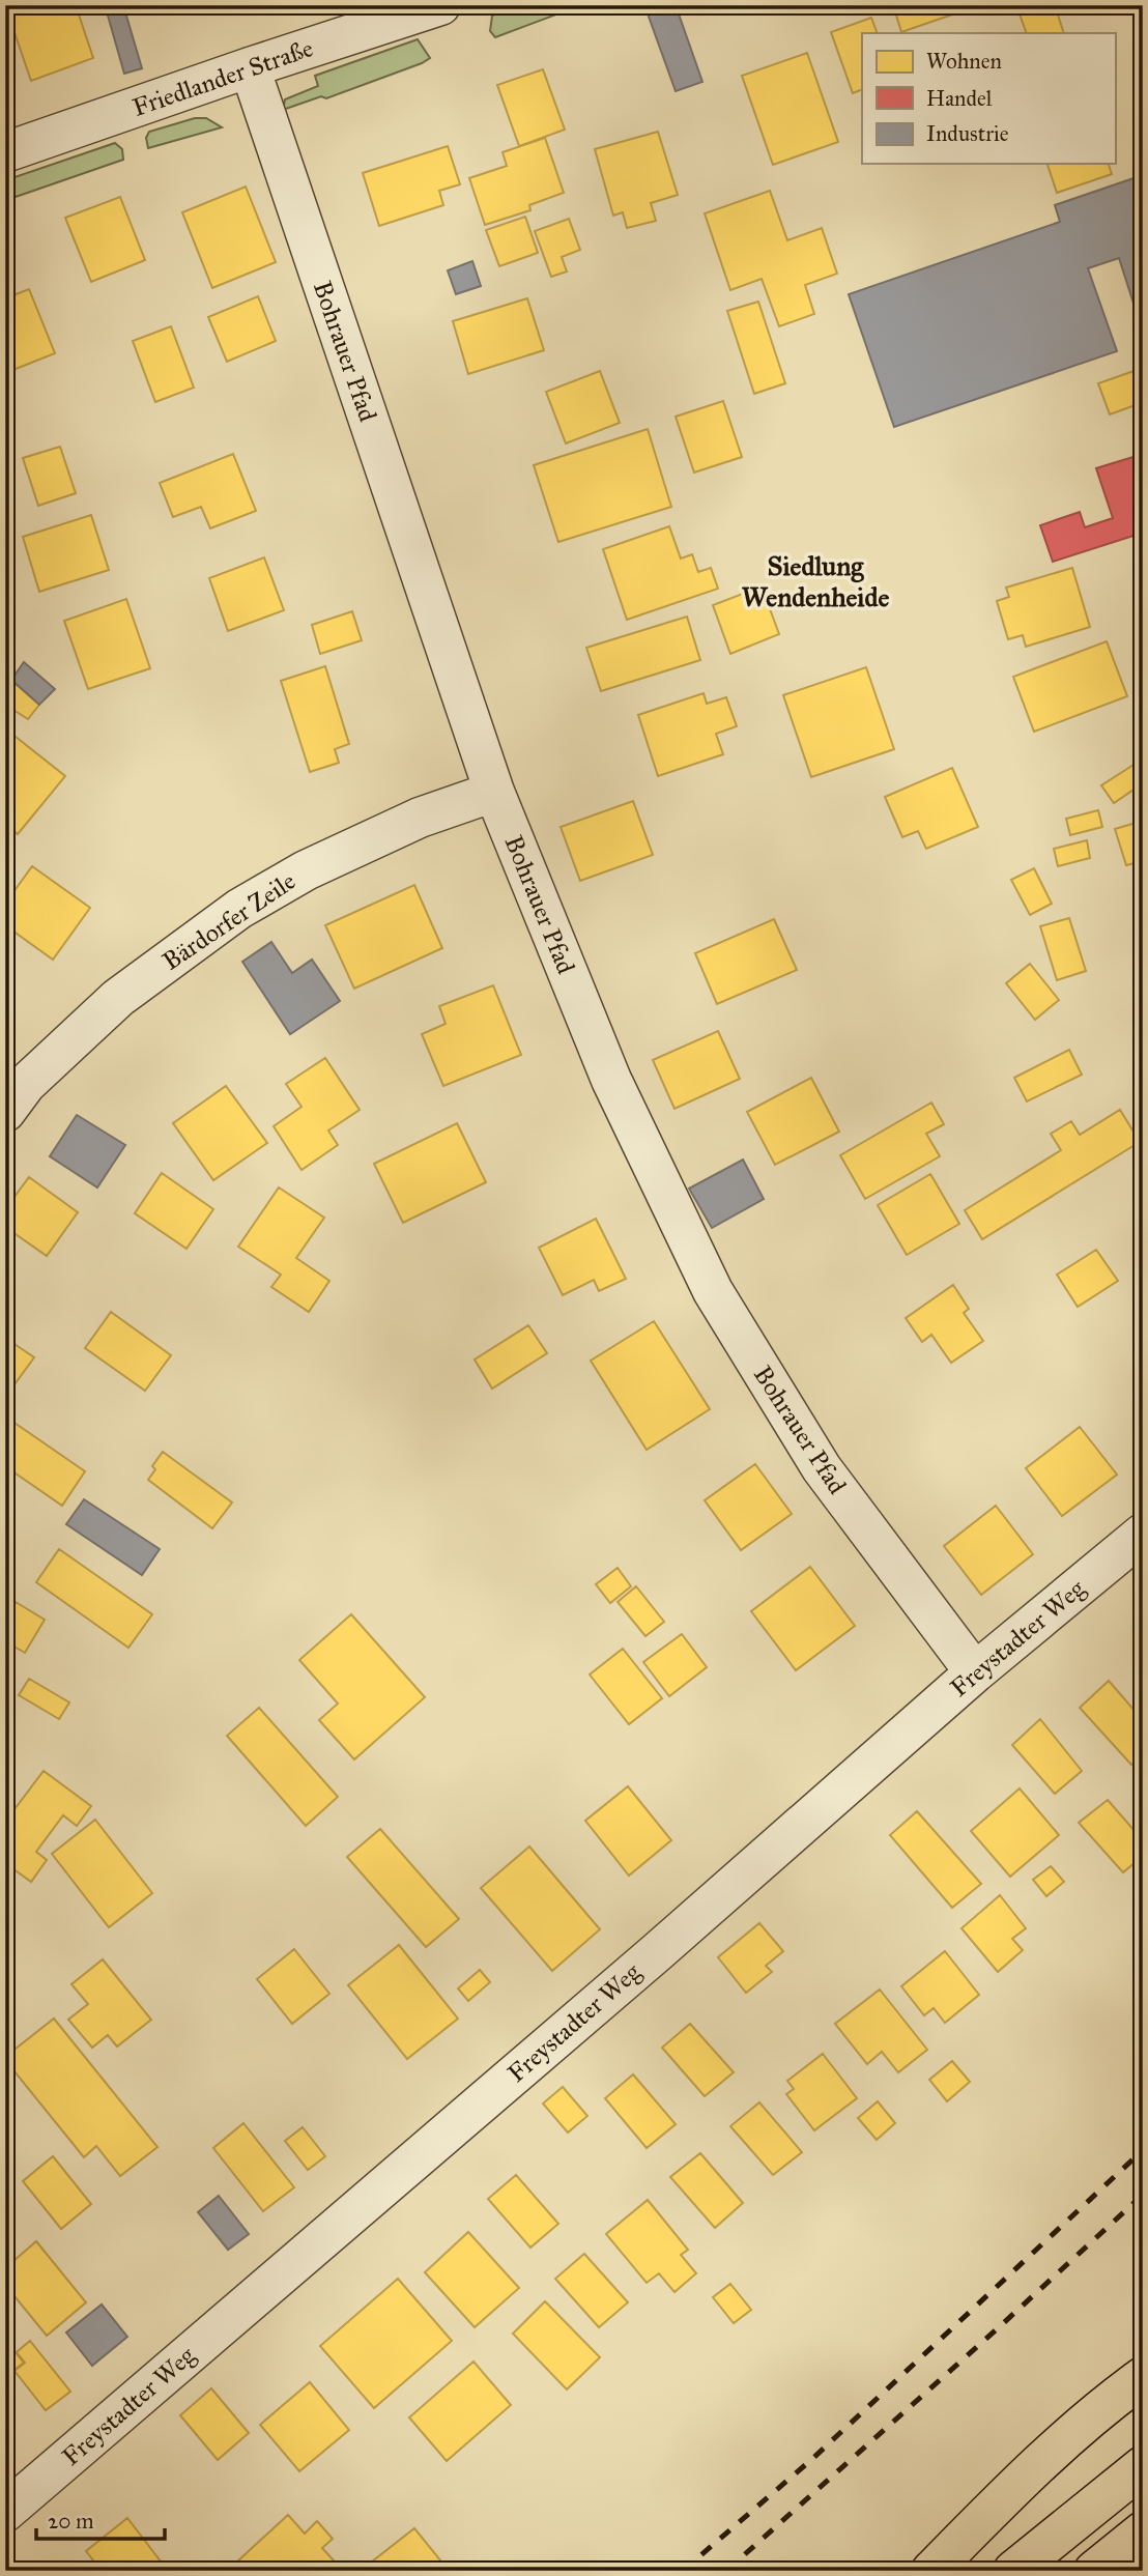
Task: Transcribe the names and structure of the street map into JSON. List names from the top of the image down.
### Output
{
  "streets": {
    "street": [
      "Friedlander Straße",
      "Bohrauer Pfad",
      "Bärdorfer Zeile",
      "Freystadter Weg"
    ]
  },
  "crossings": [
    ["Friedlander Straße", "Bohrauer Pfad"],
    ["Bohrauer Pfad", "Bärdorfer Zeile"],
    ["Bohrauer Pfad", "Freystadter Weg"]
  ],
  "districts": ["Siedlung Wendenheide"],
  "legend": ["Wohnen", "Handel", "Industrie"],
  "scale_bar": "20 m"
}
